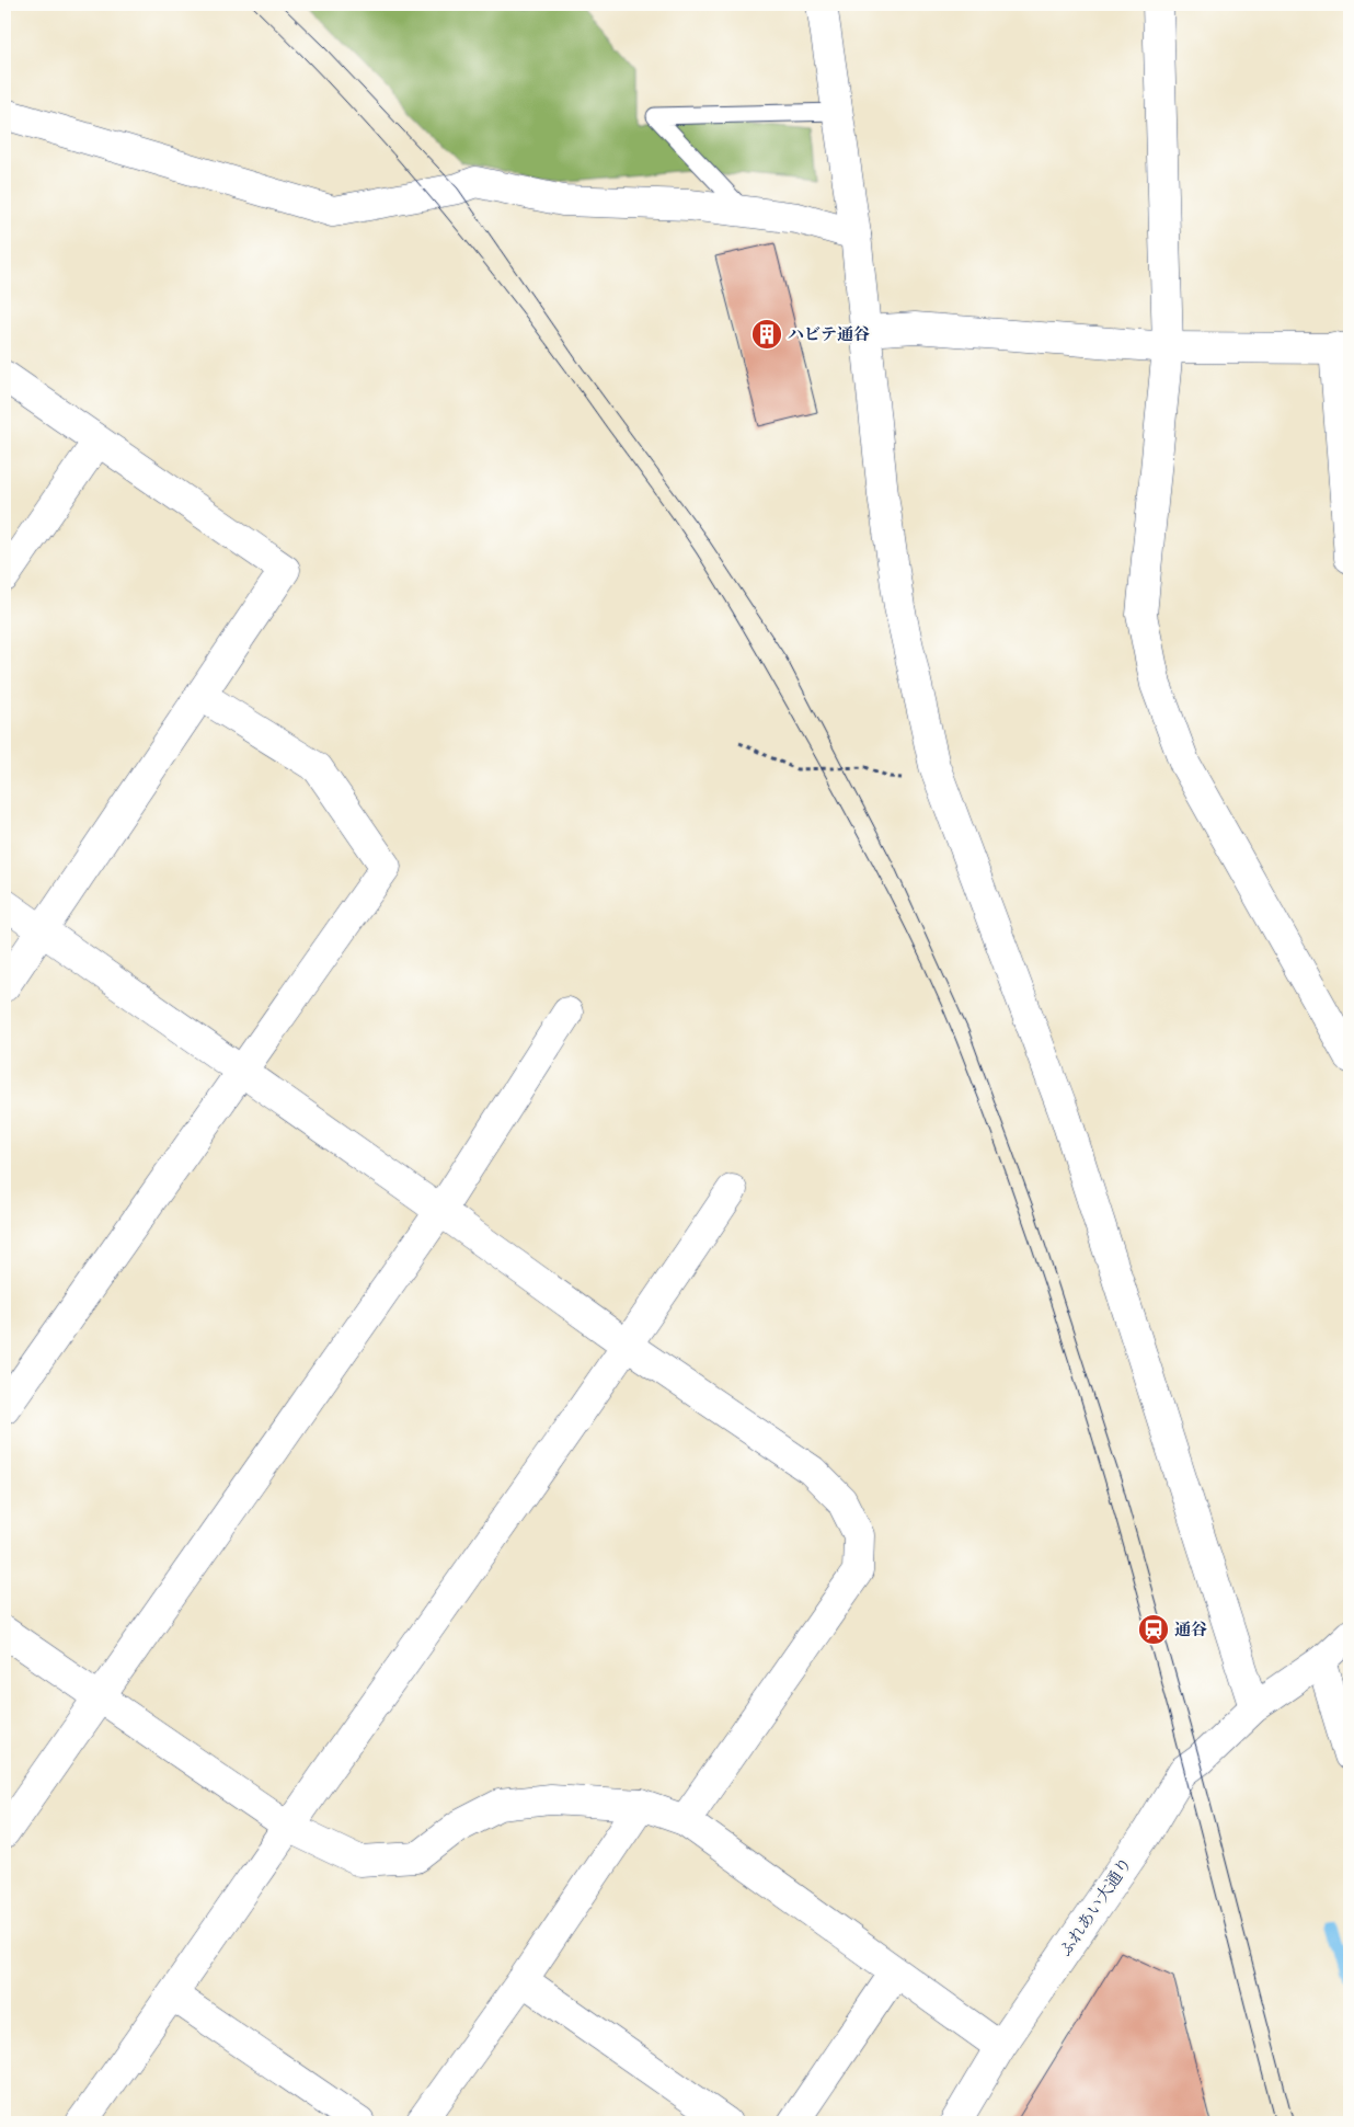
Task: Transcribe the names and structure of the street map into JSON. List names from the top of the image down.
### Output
{
  "streets": {
    "street": ["ふれあい大通り"]
  },
  "places": {
    "building": ["ハビテ通谷"],
    "station": ["通谷"]
  }
}
